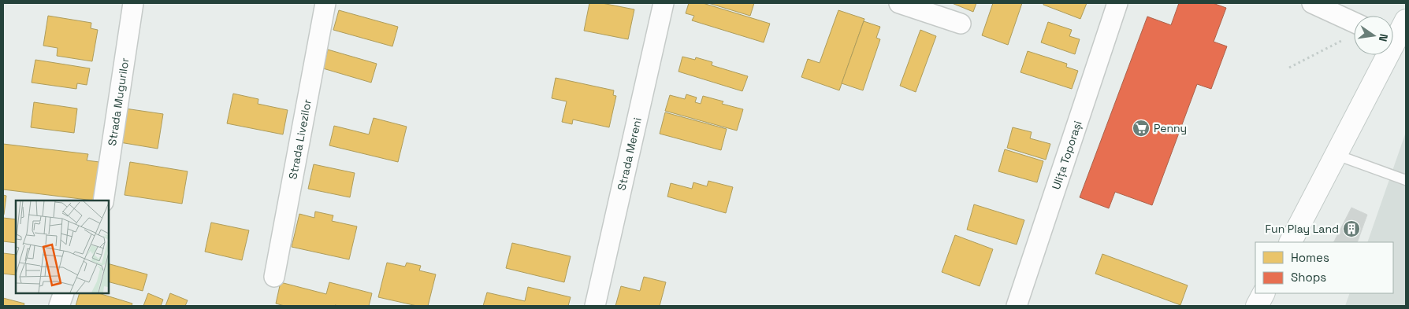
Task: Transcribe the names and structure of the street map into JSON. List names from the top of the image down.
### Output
{
  "streets": {
    "street": [
      "Strada Mugurilor",
      "Strada Livezilor",
      "Strada Mereni",
      "Ulița Toporași"
    ]
  },
  "places": {
    "supermarket": ["Penny"],
    "building": ["Fun Play Land"]
  },
  "legend": ["Homes", "Shops"],
  "north": "right"
}
